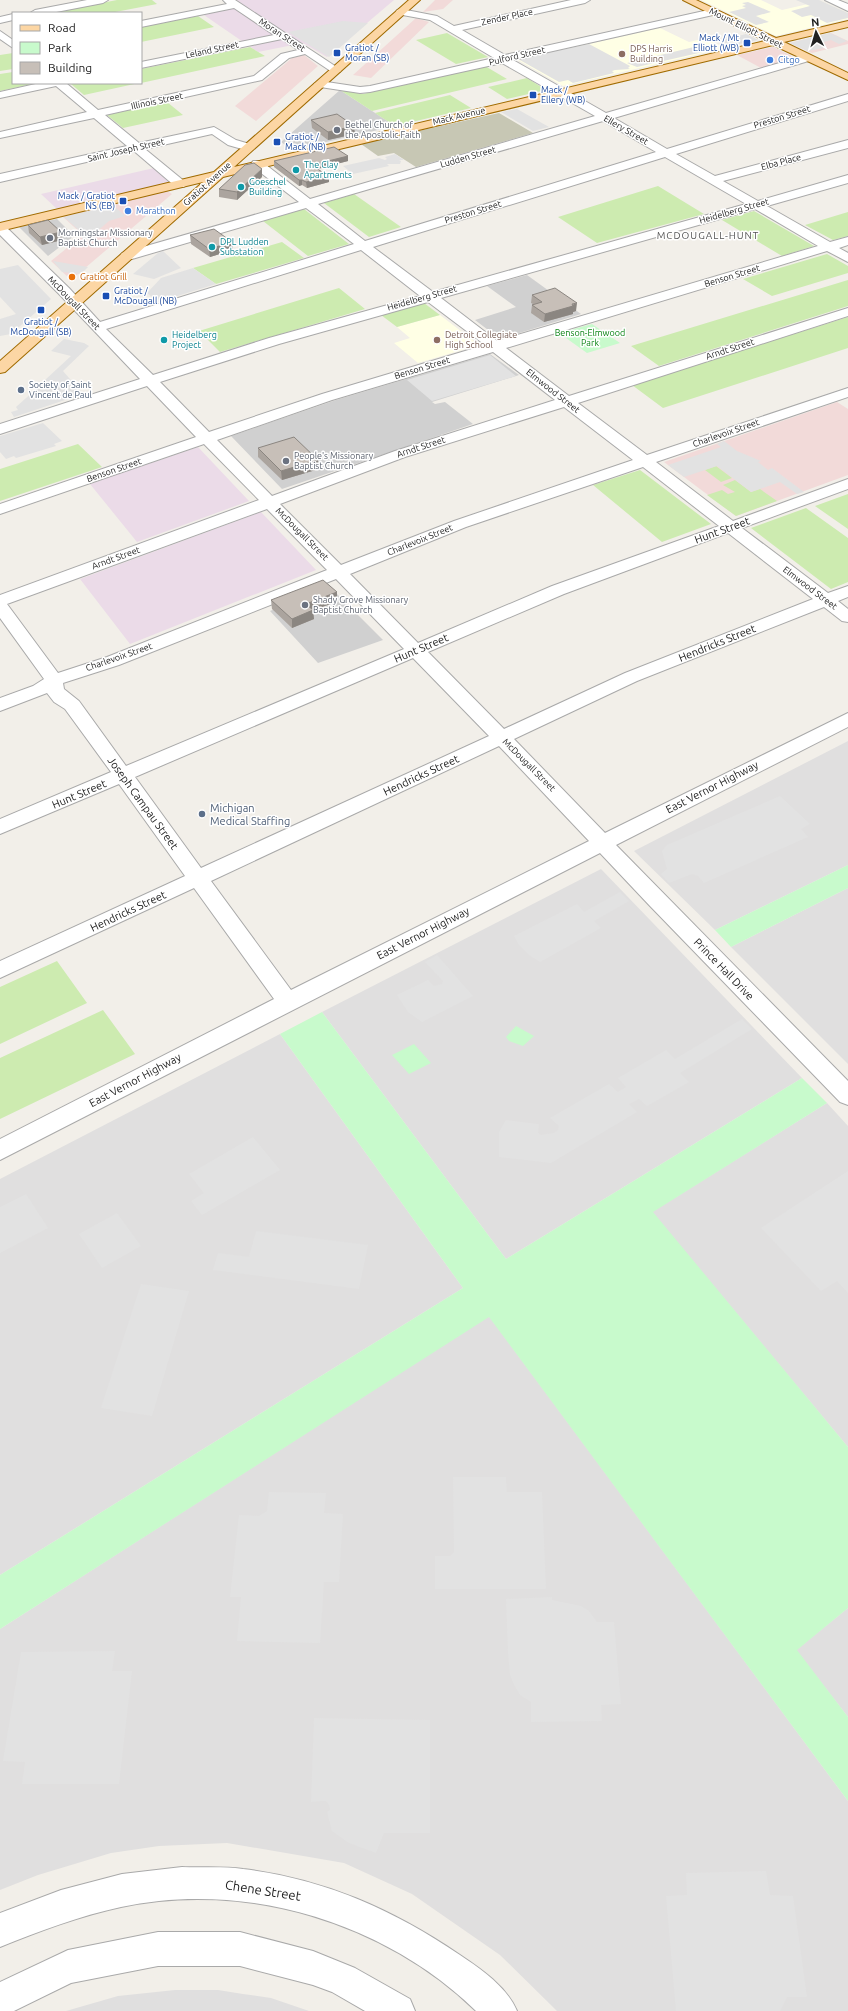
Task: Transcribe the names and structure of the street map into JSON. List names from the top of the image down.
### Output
{
  "streets": {
    "main road": ["Mount Elliott Street", "Mack Avenue", "Gratiot Avenue"],
    "street": [
      "Zender Place",
      "Moran Street",
      "Leland Street",
      "Pulford Street",
      "Illinois Street",
      "Preston Street",
      "Ellery Street",
      "Saint Joseph Street",
      "Ludden Street",
      "Elba Place",
      "Heidelberg Street",
      "Benson Street",
      "McDougall Street",
      "Arndt Street",
      "Elmwood Street",
      "Charlevoix Street",
      "Hunt Street",
      "Hendricks Street",
      "East Vernor Highway",
      "Joseph Campau Street",
      "Prince Hall Drive",
      "Chene Street"
    ]
  },
  "crossings": [
    ["Zender Place", "Ellery Street"],
    ["Mount Elliott Street", "Pulford Street"],
    ["Mount Elliott Street", "Mack Avenue"],
    ["Mount Elliott Street", "Ludden Street"],
    ["Moran Street", "Leland Street"],
    ["Moran Street", "Illinois Street"],
    ["Moran Street", "Gratiot Avenue"],
    ["Pulford Street", "Ellery Street"],
    ["Pulford Street", "Gratiot Avenue"],
    ["Mack Avenue", "Ellery Street"],
    ["Mack Avenue", "Gratiot Avenue"],
    ["Mack Avenue", "McDougall Street"],
    ["Mack Avenue", "Elmwood Street"],
    ["Preston Street", "Ellery Street"],
    ["Preston Street", "McDougall Street"],
    ["Preston Street", "Elmwood Street"],
    ["Ellery Street", "Ludden Street"],
    ["Ellery Street", "Elba Place"],
    ["Ellery Street", "Gratiot Avenue"],
    ["Ellery Street", "Heidelberg Street"],
    ["Ellery Street", "Benson Street"],
    ["Saint Joseph Street", "Gratiot Avenue"],
    ["Ludden Street", "Gratiot Avenue"],
    ["Ludden Street", "Elmwood Street"],
    ["Gratiot Avenue", "McDougall Street"],
    ["Heidelberg Street", "McDougall Street"],
    ["Heidelberg Street", "Elmwood Street"],
    ["Benson Street", "McDougall Street"],
    ["Benson Street", "Elmwood Street"],
    ["McDougall Street", "Arndt Street"],
    ["McDougall Street", "Charlevoix Street"],
    ["McDougall Street", "Hunt Street"],
    ["McDougall Street", "Hendricks Street"],
    ["McDougall Street", "East Vernor Highway"],
    ["McDougall Street", "Prince Hall Drive"],
    ["Arndt Street", "Elmwood Street"],
    ["Elmwood Street", "Charlevoix Street"],
    ["Elmwood Street", "Hunt Street"],
    ["Elmwood Street", "Hendricks Street"],
    ["Charlevoix Street", "Joseph Campau Street"],
    ["Hunt Street", "Joseph Campau Street"],
    ["Hendricks Street", "Joseph Campau Street"],
    ["East Vernor Highway", "Joseph Campau Street"],
    ["East Vernor Highway", "Prince Hall Drive"]
  ],
  "districts": ["MCDOUGALL-HUNT"],
  "parks": ["Benson-Elmwood Park"],
  "places": {
    "transit": [
      "Mack / Mt Elliott (WB)",
      "Gratiot / Moran (SB)",
      "Mack / Ellery (WB)",
      "Gratiot / Mack (NB)",
      "Mack / Gratiot NS (EB)",
      "Gratiot / McDougall (NB)",
      "Gratiot / McDougall (SB)"
    ],
    "other": [
      "DPS Harris Building",
      "Citgo",
      "Bethel Church of the Apostolic Faith",
      "The Clay Apartments",
      "Goeschel Building",
      "Marathon",
      "Morningstar Missionary Baptist Church",
      "DPL Ludden Substation",
      "Gratiot Grill",
      "Heidelberg Project",
      "Detroit Collegiate High School",
      "Society of Saint Vincent de Paul",
      "People's Missionary Baptist Church",
      "Shady Grove Missionary Baptist Church",
      "Michigan Medical Staffing"
    ]
  },
  "legend": ["Road", "Park", "Building"],
  "north": "top"
}
